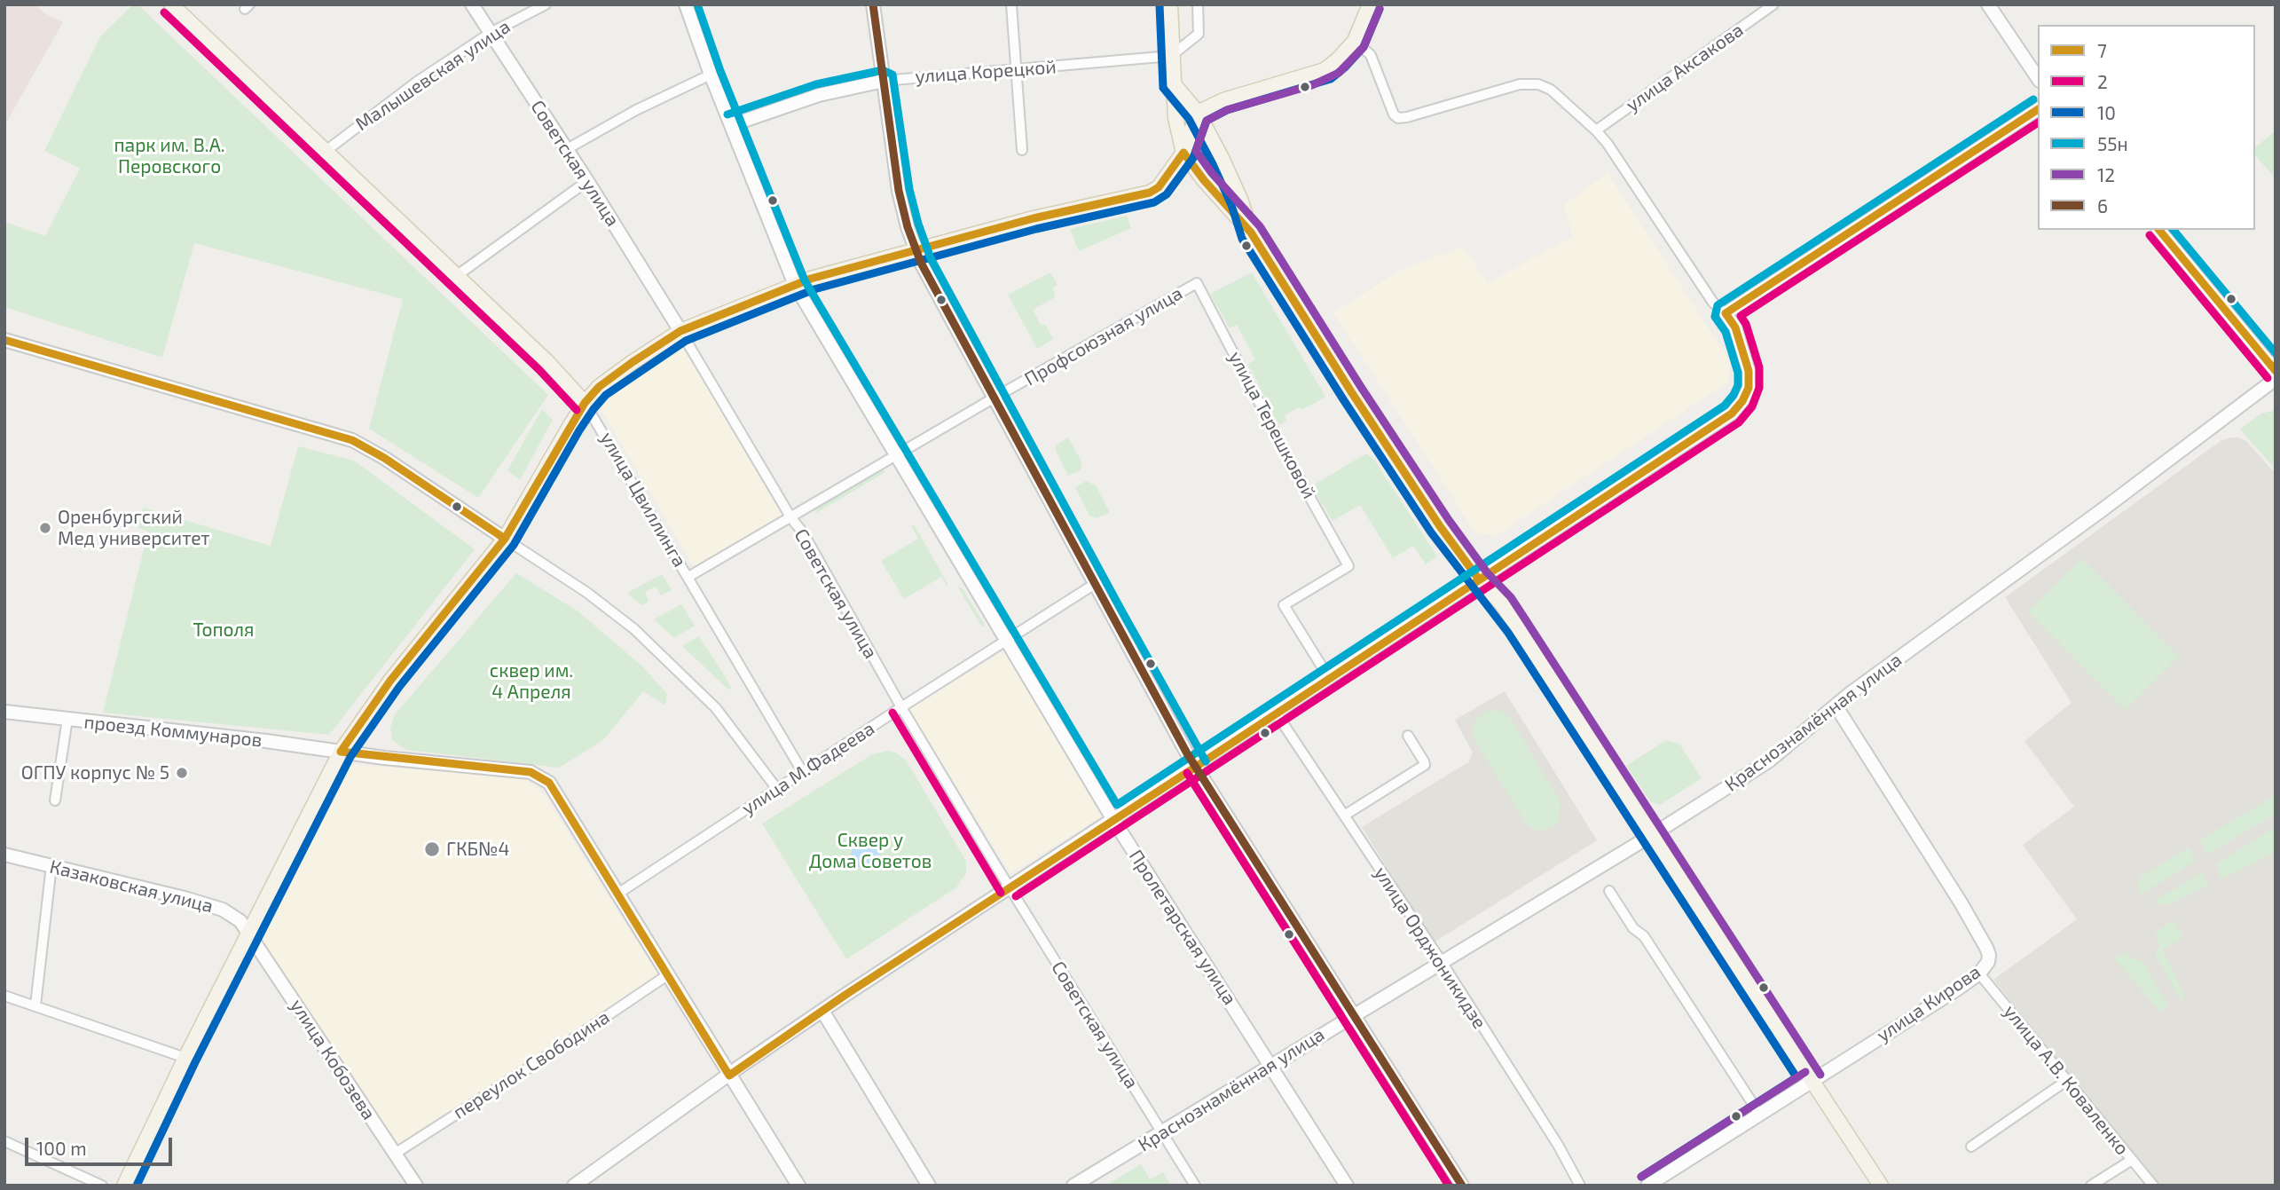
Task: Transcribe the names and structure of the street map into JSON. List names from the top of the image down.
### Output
{
  "streets": {
    "main road": [
      "улица Корецкой",
      "Советская улица",
      "улица Цвиллинга",
      "Краснознамённая улица",
      "проезд Коммунаров",
      "Казаковская улица",
      "Пролетарская улица",
      "улица Кирова",
      "улица Кобозева"
    ],
    "street": [
      "улица Аксакова",
      "Малышевская улица",
      "Профсоюзная улица",
      "улица Терешковой",
      "улица М.Фадеева",
      "улица Орджоникидзе",
      "переулок Свободина",
      "улица А.В. Коваленко"
    ]
  },
  "crossings": [
    ["улица Корецкой", "Пролетарская улица"],
    ["Малышевская улица", "Советская улица"],
    ["Малышевская улица", "улица Цвиллинга"],
    ["Советская улица", "Профсоюзная улица"],
    ["Советская улица", "Краснознамённая улица"],
    ["Советская улица", "улица М.Фадеева"],
    ["Профсоюзная улица", "улица Терешковой"],
    ["Профсоюзная улица", "улица Цвиллинга"],
    ["Профсоюзная улица", "Пролетарская улица"],
    ["улица Цвиллинга", "улица М.Фадеева"],
    ["Краснознамённая улица", "Пролетарская улица"],
    ["Краснознамённая улица", "улица Орджоникидзе"],
    ["Краснознамённая улица", "улица Кирова"],
    ["проезд Коммунаров", "улица М.Фадеева"],
    ["проезд Коммунаров", "переулок Свободина"],
    ["улица М.Фадеева", "Пролетарская улица"],
    ["Казаковская улица", "улица Кобозева"],
    ["улица Кирова", "улица А.В. Коваленко"],
    ["улица Кобозева", "переулок Свободина"]
  ],
  "parks": [
    "парк им. В.А. Перовского",
    "Тополя",
    "сквер им. 4 Апреля",
    "Сквер у Дома Советов"
  ],
  "places": ["Оренбургский Мед университет", "ОГПУ корпус № 5", "ГКБ№4"],
  "lines": [
    "transit line 55н",
    "transit line 6",
    "transit line 10",
    "transit line 12",
    "transit line 2",
    "transit line 7"
  ],
  "legend": [
    "7",
    "2",
    "10",
    "55н",
    "12",
    "6"
  ],
  "scale_bar": "100 m"
}
